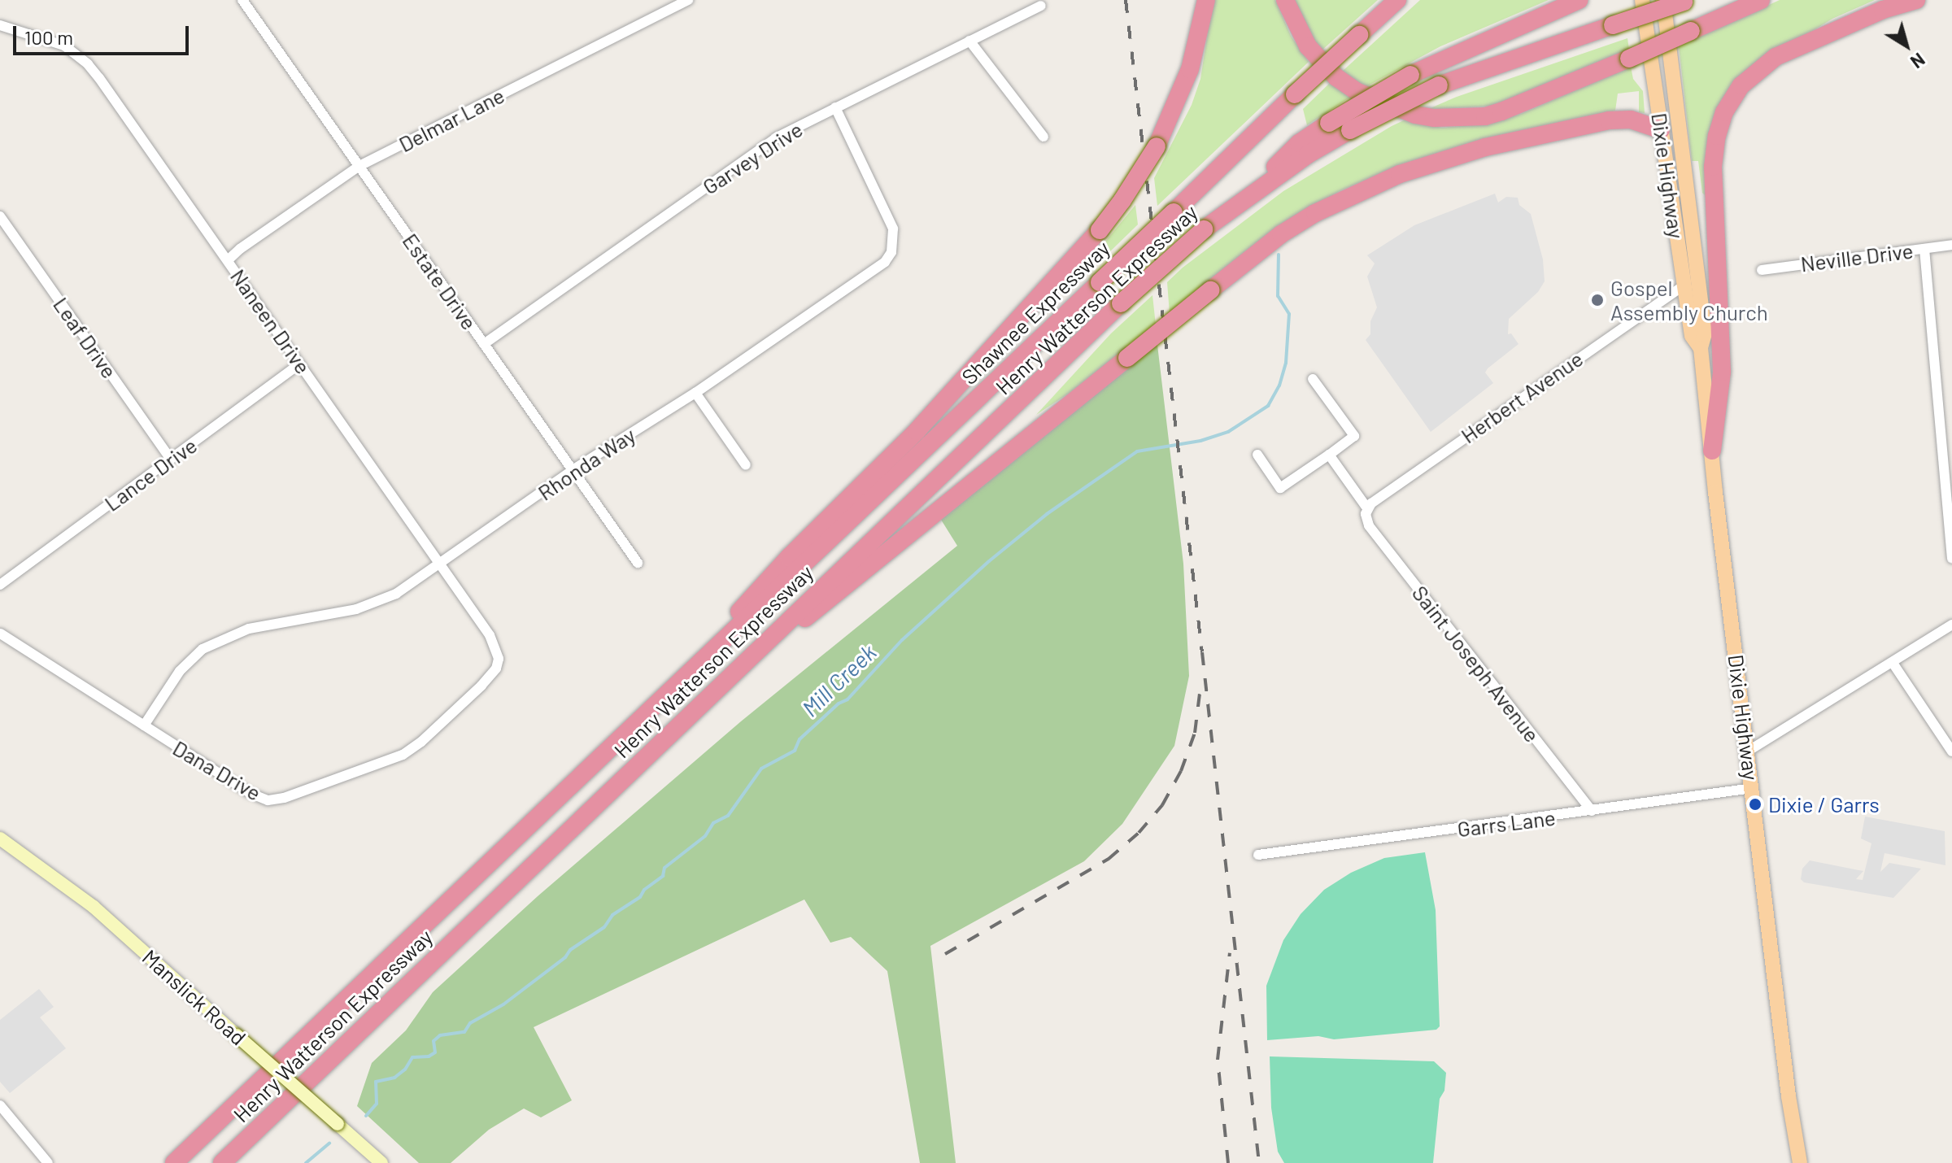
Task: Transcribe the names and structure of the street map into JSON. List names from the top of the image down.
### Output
{
  "streets": {
    "highway": ["Henry Watterson Expressway", "Shawnee Expressway"],
    "main road": ["Dixie Highway", "Manslick Road"],
    "street": [
      "Delmar Lane",
      "Garvey Drive",
      "Neville Drive",
      "Estate Drive",
      "Naneen Drive",
      "Leaf Drive",
      "Herbert Avenue",
      "Rhonda Way",
      "Lance Drive",
      "Saint Joseph Avenue",
      "Dana Drive",
      "Garrs Lane"
    ]
  },
  "crossings": [
    ["Delmar Lane", "Estate Drive"],
    ["Delmar Lane", "Naneen Drive"],
    ["Garvey Drive", "Estate Drive"],
    ["Garvey Drive", "Rhonda Way"],
    ["Dixie Highway", "Herbert Avenue"],
    ["Dixie Highway", "Garrs Lane"],
    ["Estate Drive", "Rhonda Way"],
    ["Henry Watterson Expressway", "Shawnee Expressway"],
    ["Naneen Drive", "Rhonda Way"],
    ["Naneen Drive", "Lance Drive"],
    ["Naneen Drive", "Dana Drive"],
    ["Leaf Drive", "Lance Drive"],
    ["Herbert Avenue", "Saint Joseph Avenue"],
    ["Rhonda Way", "Dana Drive"],
    ["Saint Joseph Avenue", "Garrs Lane"]
  ],
  "water": ["Mill Creek"],
  "places": ["Gospel Assembly Church", "Dixie / Garrs"],
  "scale_bar": "100 m",
  "north": "bottom right"
}
